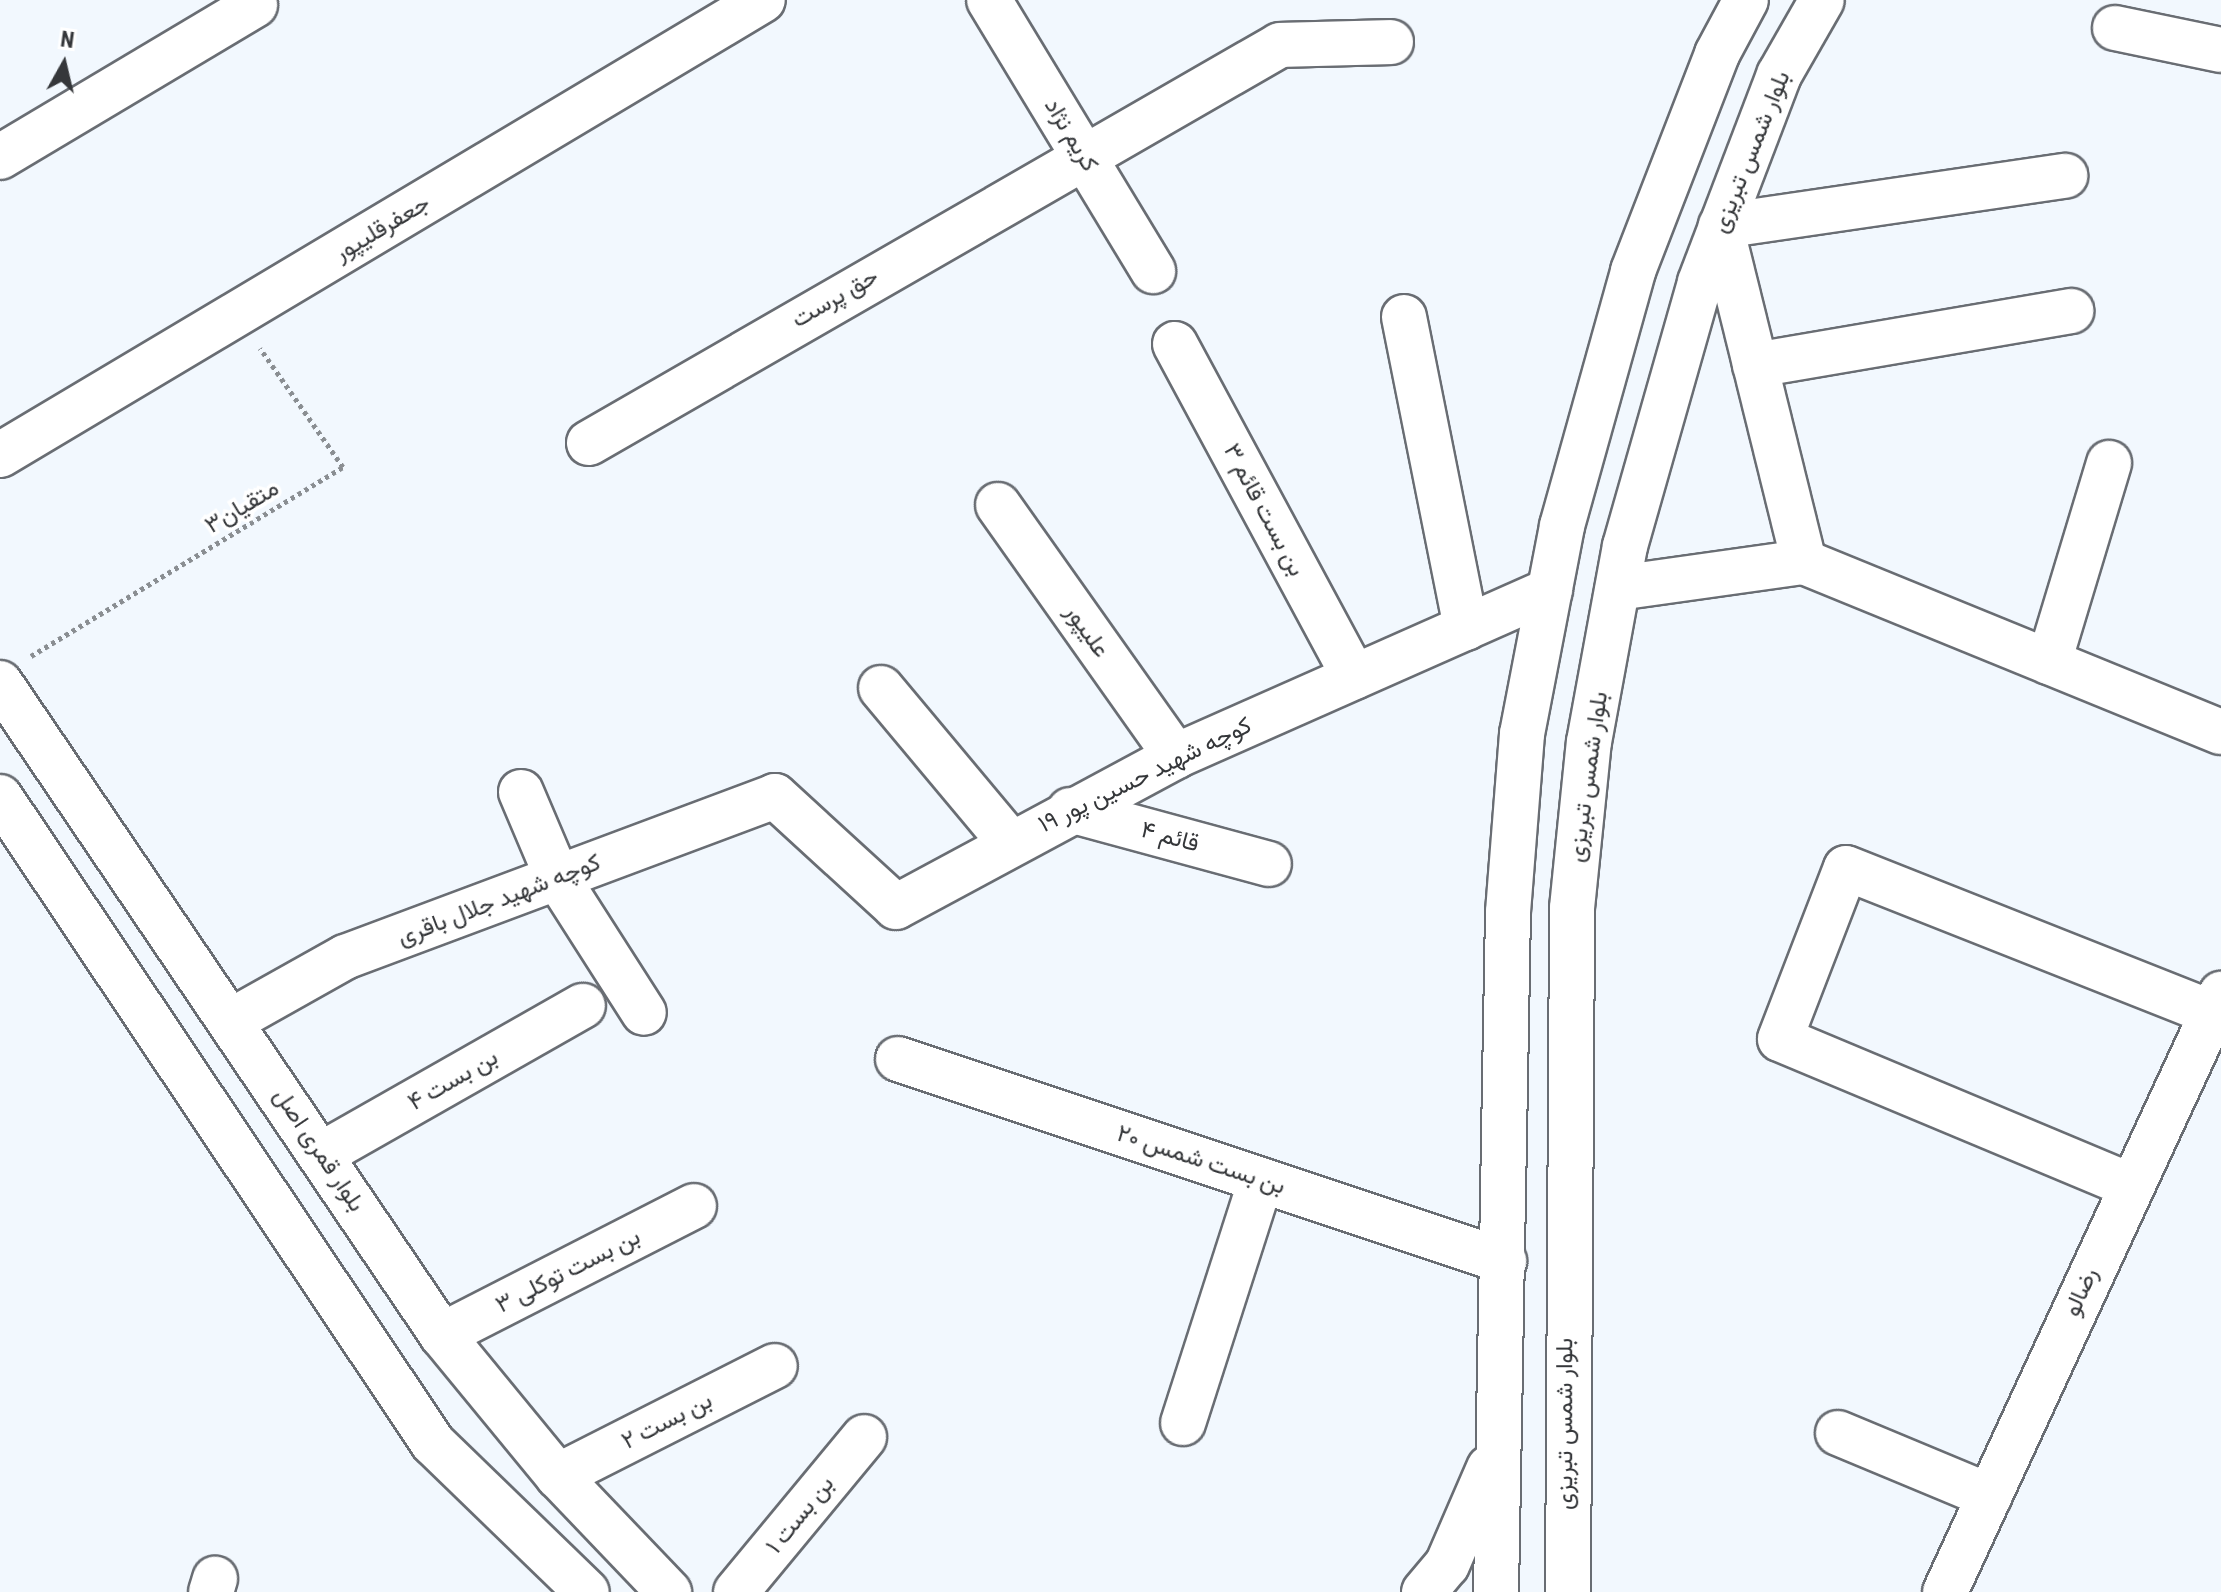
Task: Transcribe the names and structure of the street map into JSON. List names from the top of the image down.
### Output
{
  "streets": {
    "street": [
      "کریم نژاد",
      "بلوار شمس تبریزی",
      "جعفرقلیپور",
      "حق پرست",
      "بن بست قائم ۳",
      "علیپور",
      "کوچه شهید حسین پور ۱۹",
      "قائم ۴",
      "کوچه شهید جلال باقری",
      "بن بست ۴",
      "بلوار قمری اصل",
      "بن بست شمس ۲۰",
      "بن بست توکلی ۳",
      "رضالو",
      "بن بست ۲",
      "بن بست ۱"
    ],
    "path": ["متقیان۳"]
  },
  "crossings": [
    ["کریم نژاد", "حق پرست"],
    ["جعفرقلیپور", "متقیان۳"],
    ["متقیان۳", "بلوار قمری اصل"],
    ["بن بست قائم ۳", "کوچه شهید حسین پور ۱۹"],
    ["علیپور", "کوچه شهید حسین پور ۱۹"],
    ["کوچه شهید حسین پور ۱۹", "قائم ۴"],
    ["کوچه شهید حسین پور ۱۹", "کوچه شهید جلال باقری"],
    ["کوچه شهید جلال باقری", "بلوار قمری اصل"],
    ["بن بست ۴", "بلوار قمری اصل"],
    ["بلوار قمری اصل", "بن بست توکلی ۳"],
    ["بلوار قمری اصل", "بن بست ۲"]
  ],
  "north": "top"
}
